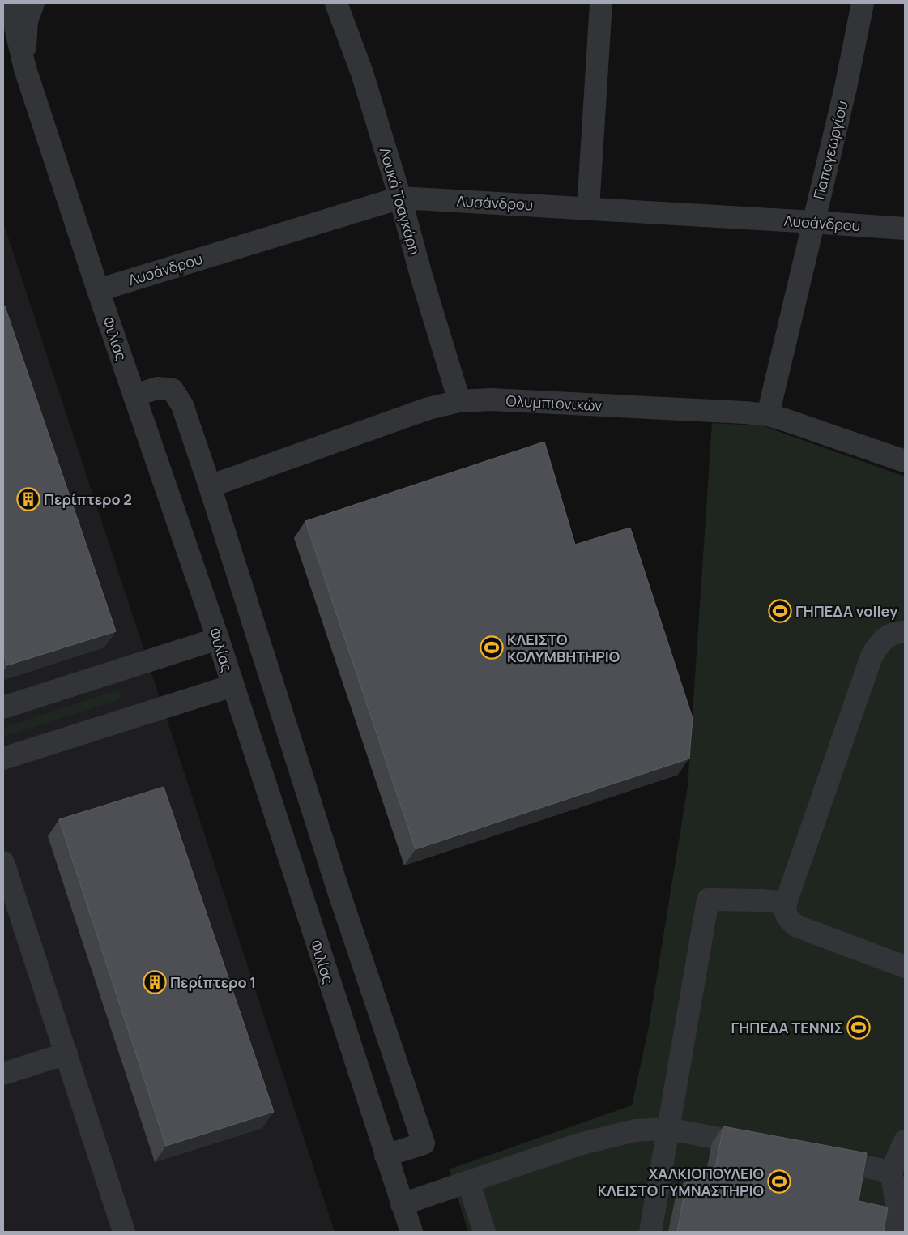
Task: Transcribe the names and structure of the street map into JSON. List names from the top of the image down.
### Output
{
  "streets": {
    "street": [
      "Παπαγεωργίου",
      "Λουκά Τσαγκάρη",
      "Λυσάνδρου",
      "Φιλίας",
      "Ολυμπιονικών"
    ]
  },
  "crossings": [
    ["Παπαγεωργίου", "Λυσάνδρου"],
    ["Παπαγεωργίου", "Ολυμπιονικών"],
    ["Λουκά Τσαγκάρη", "Λυσάνδρου"],
    ["Λουκά Τσαγκάρη", "Ολυμπιονικών"],
    ["Λυσάνδρου", "Φιλίας"]
  ],
  "places": {
    "building": ["Περίπτερο 2", "Περίπτερο 1"],
    "sports": [
      "ΓΗΠΕΔΑ volley",
      "ΚΛΕΙΣΤΟ ΚΟΛΥΜΒΗΤΗΡΙΟ",
      "ΓΗΠΕΔΑ ΤΕΝΝΙΣ",
      "ΧΑΛΚΙΟΠΟΥΛΕΙΟ ΚΛΕΙΣΤΟ ΓΥΜΝΑΣΤΗΡΙΟ"
    ]
  }
}
